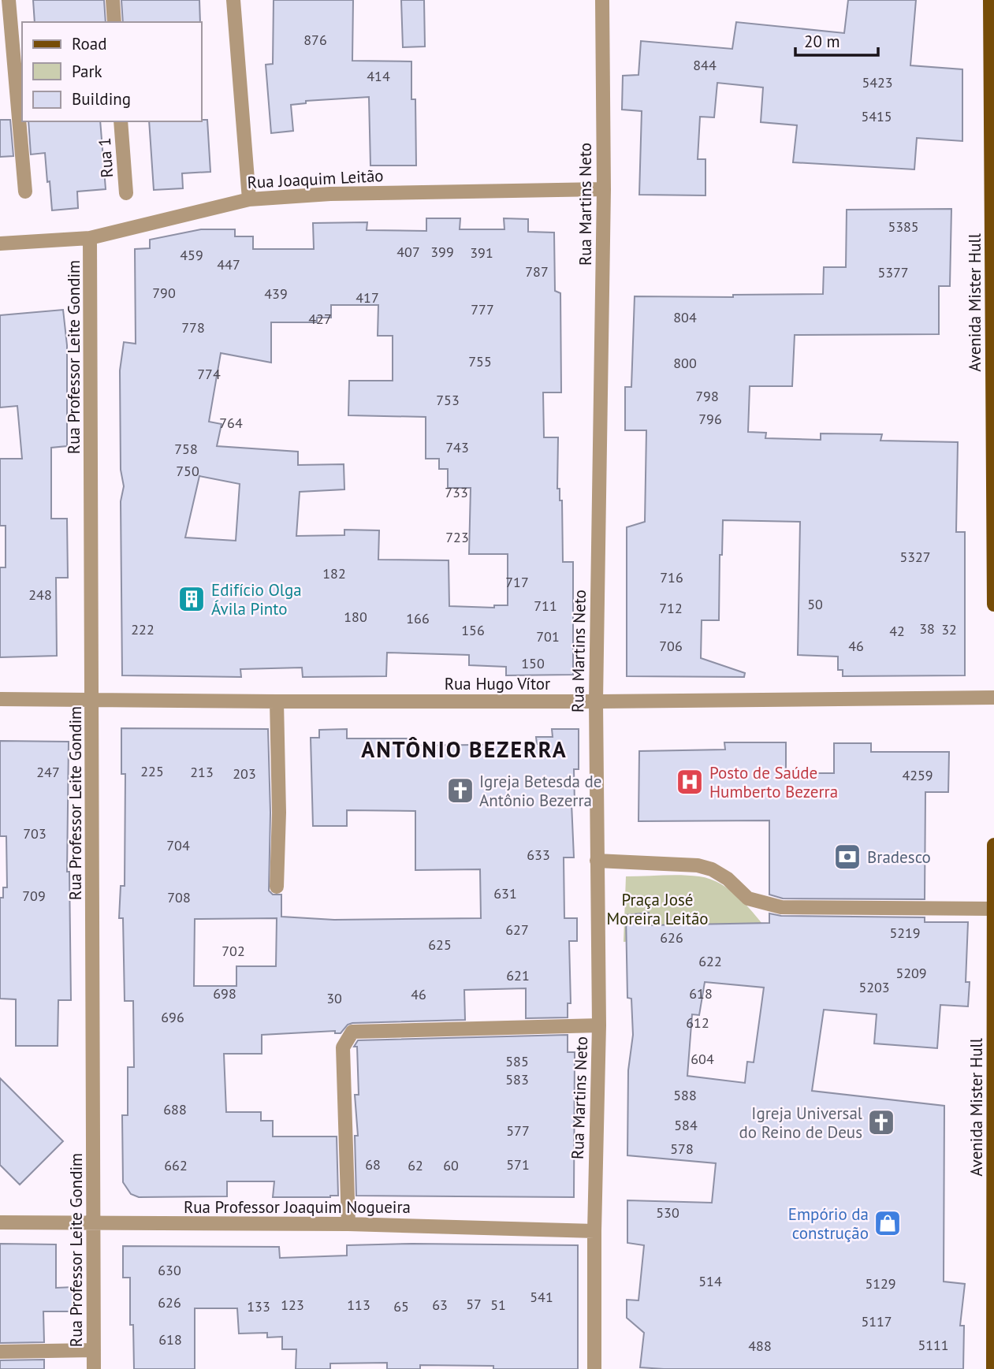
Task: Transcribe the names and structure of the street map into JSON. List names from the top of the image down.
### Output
{
  "streets": {
    "main road": ["Avenida Mister Hull"],
    "street": [
      "Rua 1",
      "Rua Joaquim Leitão",
      "Rua Martins Neto",
      "Rua Professor Leite Gondim",
      "Rua Hugo Vítor",
      "Rua Professor Joaquim Nogueira"
    ]
  },
  "crossings": [
    ["Rua Joaquim Leitão", "Rua Martins Neto"],
    ["Rua Joaquim Leitão", "Rua Professor Leite Gondim"],
    ["Rua Martins Neto", "Rua Hugo Vítor"],
    ["Rua Martins Neto", "Rua Professor Joaquim Nogueira"],
    ["Rua Professor Leite Gondim", "Rua Hugo Vítor"],
    ["Rua Professor Leite Gondim", "Rua Professor Joaquim Nogueira"]
  ],
  "districts": ["ANTÔNIO BEZERRA"],
  "parks": ["Praça José Moreira Leitão"],
  "places": {
    "building": ["Edifício Olga Ávila Pinto"],
    "hospital": ["Posto de Saúde Humberto Bezerra"],
    "church": ["Igreja Betesda de Antônio Bezerra", "Igreja Universal do Reino de Deus"],
    "bank": ["Bradesco"],
    "shop": ["Empório da construção"]
  },
  "house_numbers": [
    "876",
    "844",
    "414",
    "5423",
    "5415",
    "5385",
    "407",
    "399",
    "391",
    "459",
    "447",
    "787",
    "5377",
    "790",
    "439",
    "417",
    "777",
    "804",
    "427",
    "778",
    "755",
    "800",
    "774",
    "798",
    "753",
    "796",
    "764",
    "743",
    "758",
    "750",
    "733",
    "723",
    "5327",
    "182",
    "716",
    "717",
    "248",
    "50",
    "711",
    "712",
    "180",
    "166",
    "38",
    "222",
    "32",
    "156",
    "42",
    "701",
    "706",
    "46",
    "150",
    "225",
    "247",
    "213",
    "203",
    "4259",
    "703",
    "704",
    "633",
    "631",
    "709",
    "708",
    "627",
    "5219",
    "626",
    "625",
    "702",
    "622",
    "5209",
    "621",
    "5203",
    "698",
    "618",
    "46",
    "30",
    "696",
    "612",
    "604",
    "585",
    "583",
    "588",
    "688",
    "584",
    "577",
    "578",
    "68",
    "571",
    "662",
    "62",
    "60",
    "530",
    "630",
    "514",
    "5129",
    "541",
    "626",
    "57",
    "123",
    "113",
    "63",
    "51",
    "133",
    "65",
    "5117",
    "618",
    "5111",
    "488"
  ],
  "legend": ["Road", "Park", "Building"],
  "scale_bar": "20 m"
}
